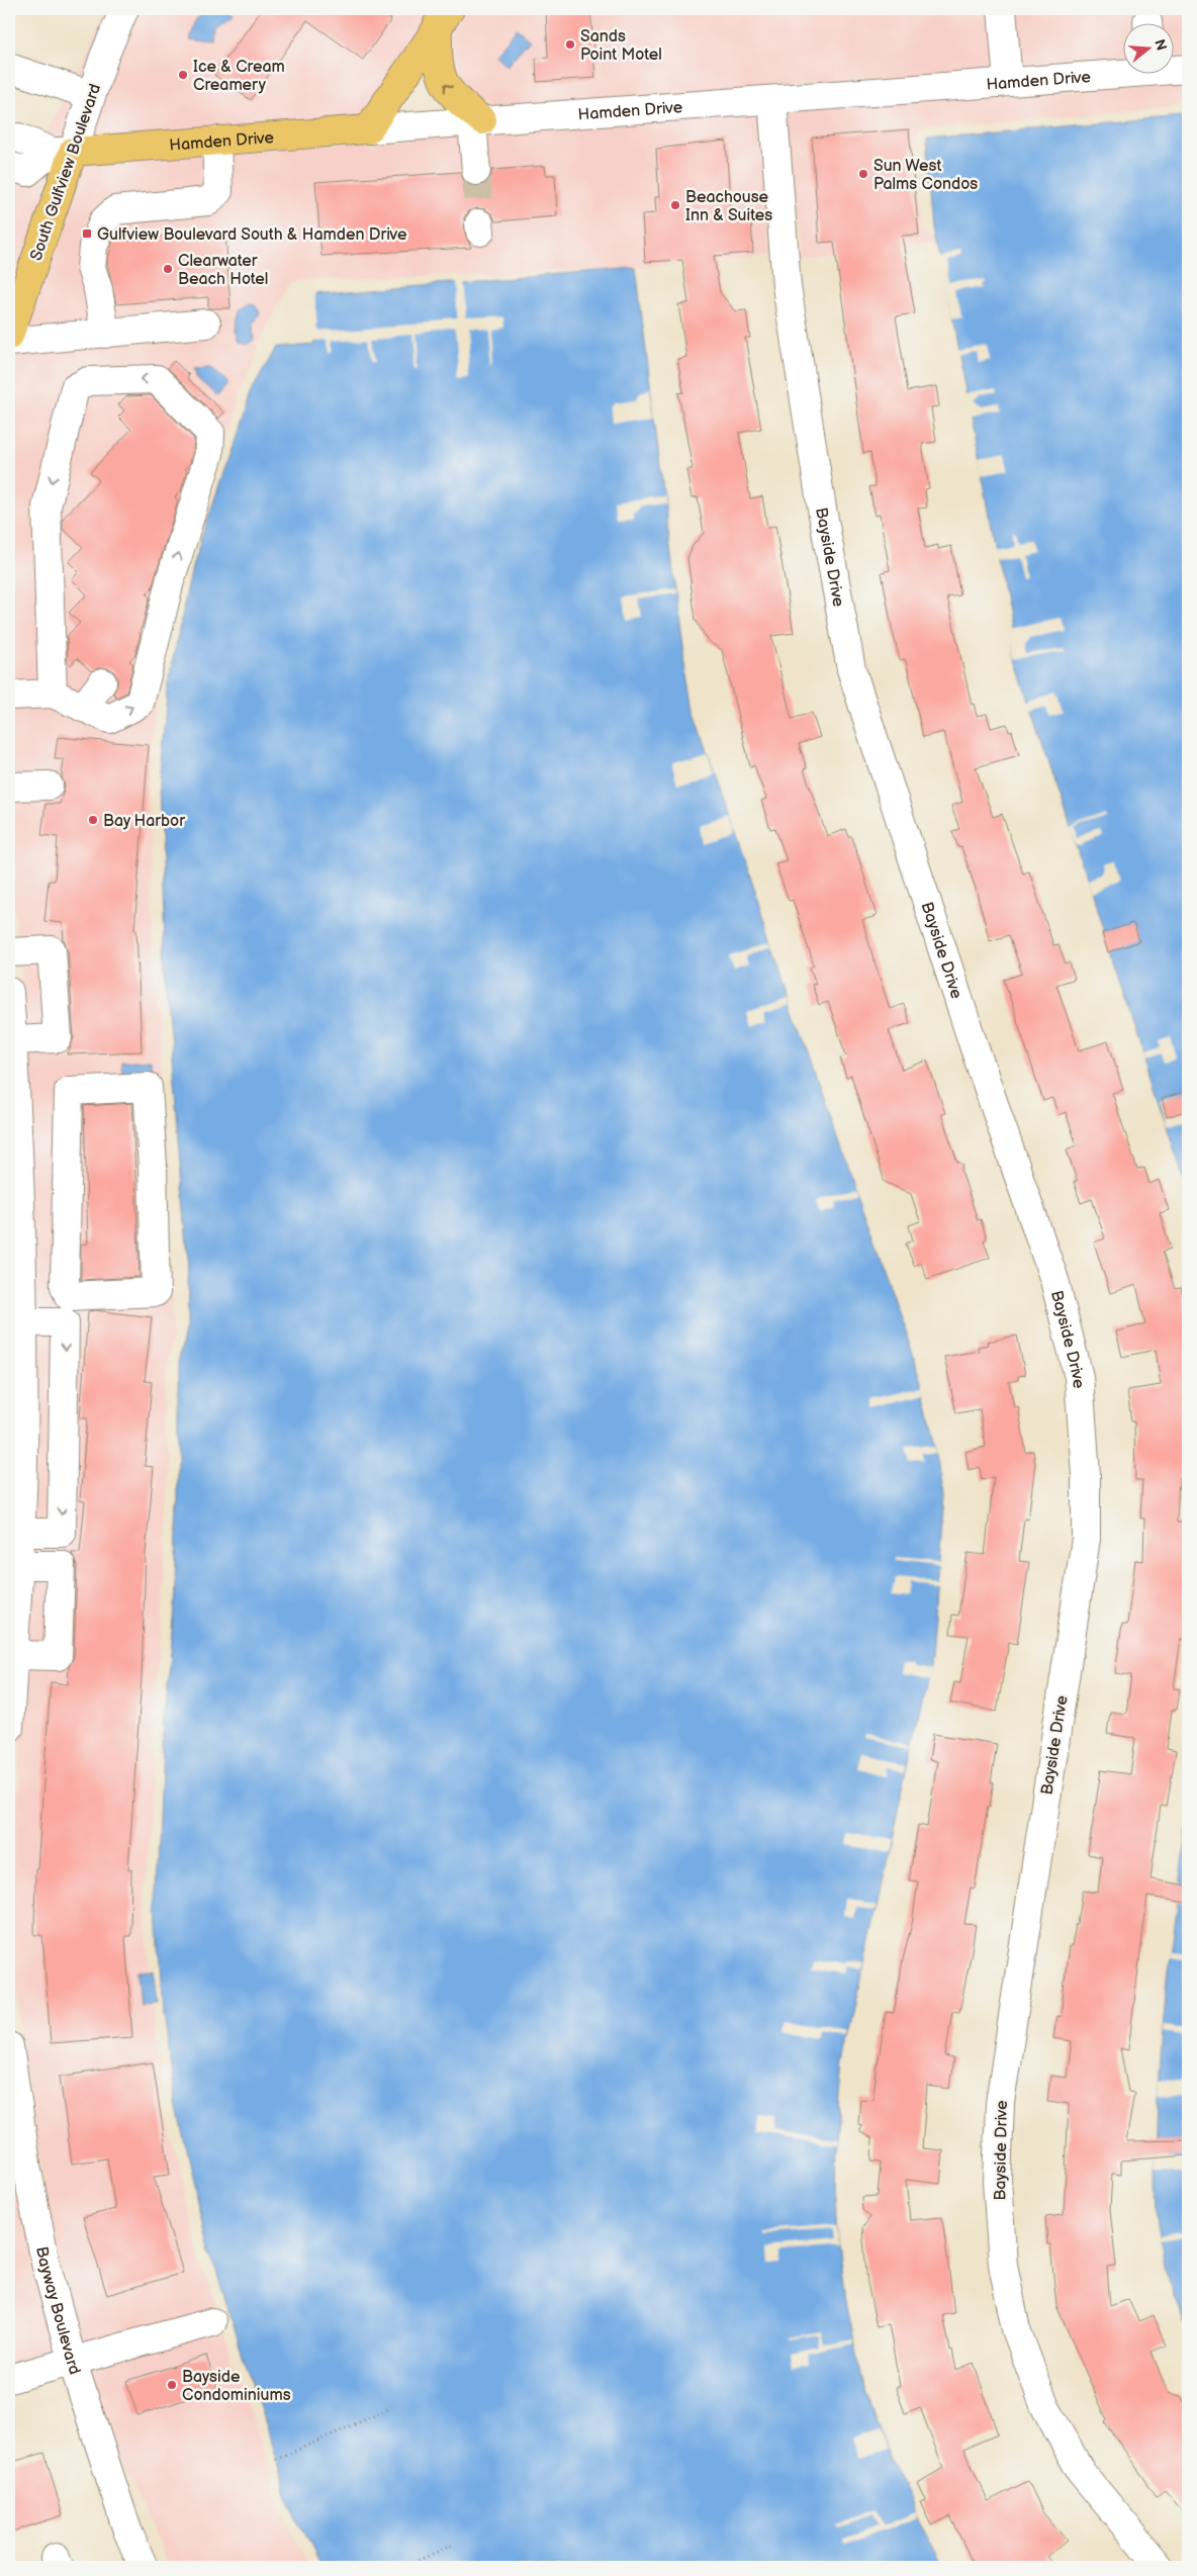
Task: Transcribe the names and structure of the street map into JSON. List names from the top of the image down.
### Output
{
  "streets": {
    "main road": ["Hamden Drive", "South Gulfview Boulevard"],
    "street": ["Bayside Drive", "Bayway Boulevard"]
  },
  "crossings": [
    ["Hamden Drive", "South Gulfview Boulevard"],
    ["Hamden Drive", "Bayside Drive"]
  ],
  "places": {
    "other": [
      "Sands Point Motel",
      "Ice & Cream Creamery",
      "Sun West Palms Condos",
      "Beachouse Inn & Suites",
      "Clearwater Beach Hotel",
      "Bay Harbor",
      "Bayside Condominiums"
    ],
    "transit": ["Gulfview Boulevard South & Hamden Drive"]
  },
  "north": "right"
}
